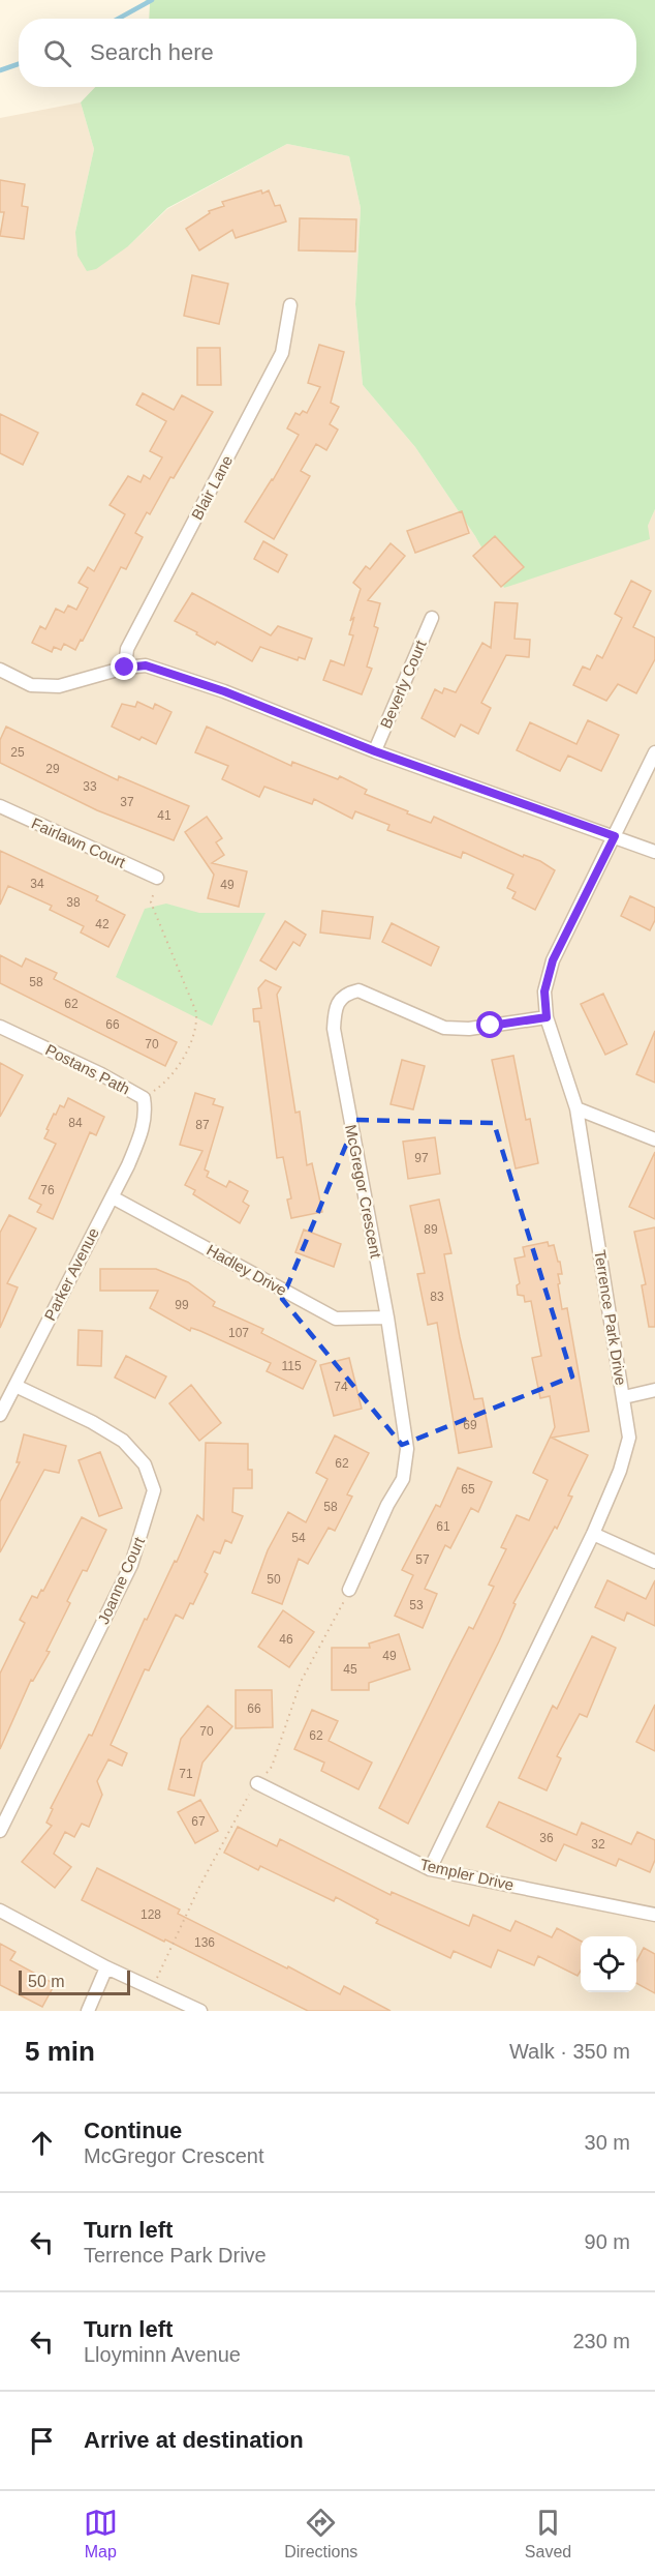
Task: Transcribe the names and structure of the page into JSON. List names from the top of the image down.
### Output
{
  "streets": {
    "street": [
      "Blair Lane",
      "Beverly Court",
      "Fairlawn Court",
      "Postans Path",
      "McGregor Crescent",
      "Hadley Drive",
      "Parker Avenue",
      "Terrence Park Drive",
      "Joanne Court",
      "Templer Drive"
    ]
  },
  "crossings": [
    ["Postans Path", "Parker Avenue"],
    ["McGregor Crescent", "Hadley Drive"],
    ["McGregor Crescent", "Terrence Park Drive"],
    ["Hadley Drive", "Parker Avenue"],
    ["Parker Avenue", "Joanne Court"],
    ["Terrence Park Drive", "Templer Drive"]
  ],
  "house_numbers": [
    "25",
    "29",
    "33",
    "37",
    "41",
    "34",
    "49",
    "38",
    "42",
    "58",
    "62",
    "66",
    "70",
    "84",
    "87",
    "97",
    "76",
    "89",
    "83",
    "99",
    "107",
    "115",
    "74",
    "69",
    "62",
    "65",
    "58",
    "61",
    "54",
    "57",
    "50",
    "53",
    "46",
    "49",
    "45",
    "66",
    "70",
    "62",
    "71",
    "67",
    "36",
    "32",
    "128",
    "136"
  ],
  "scale_bar": "50 m",
  "page": {
    "search": "Search here",
    "scale": "50 m",
    "heading": ["5 min", "Walk · 350 m"],
    "list": [
      ["Continue", "McGregor Crescent", "30 m"],
      ["Turn left", "Terrence Park Drive", "90 m"],
      ["Turn left", "Lloyminn Avenue", "230 m"],
      "Arrive at destination"
    ],
    "nav": ["Map", "Directions", "Saved"]
  }
}
